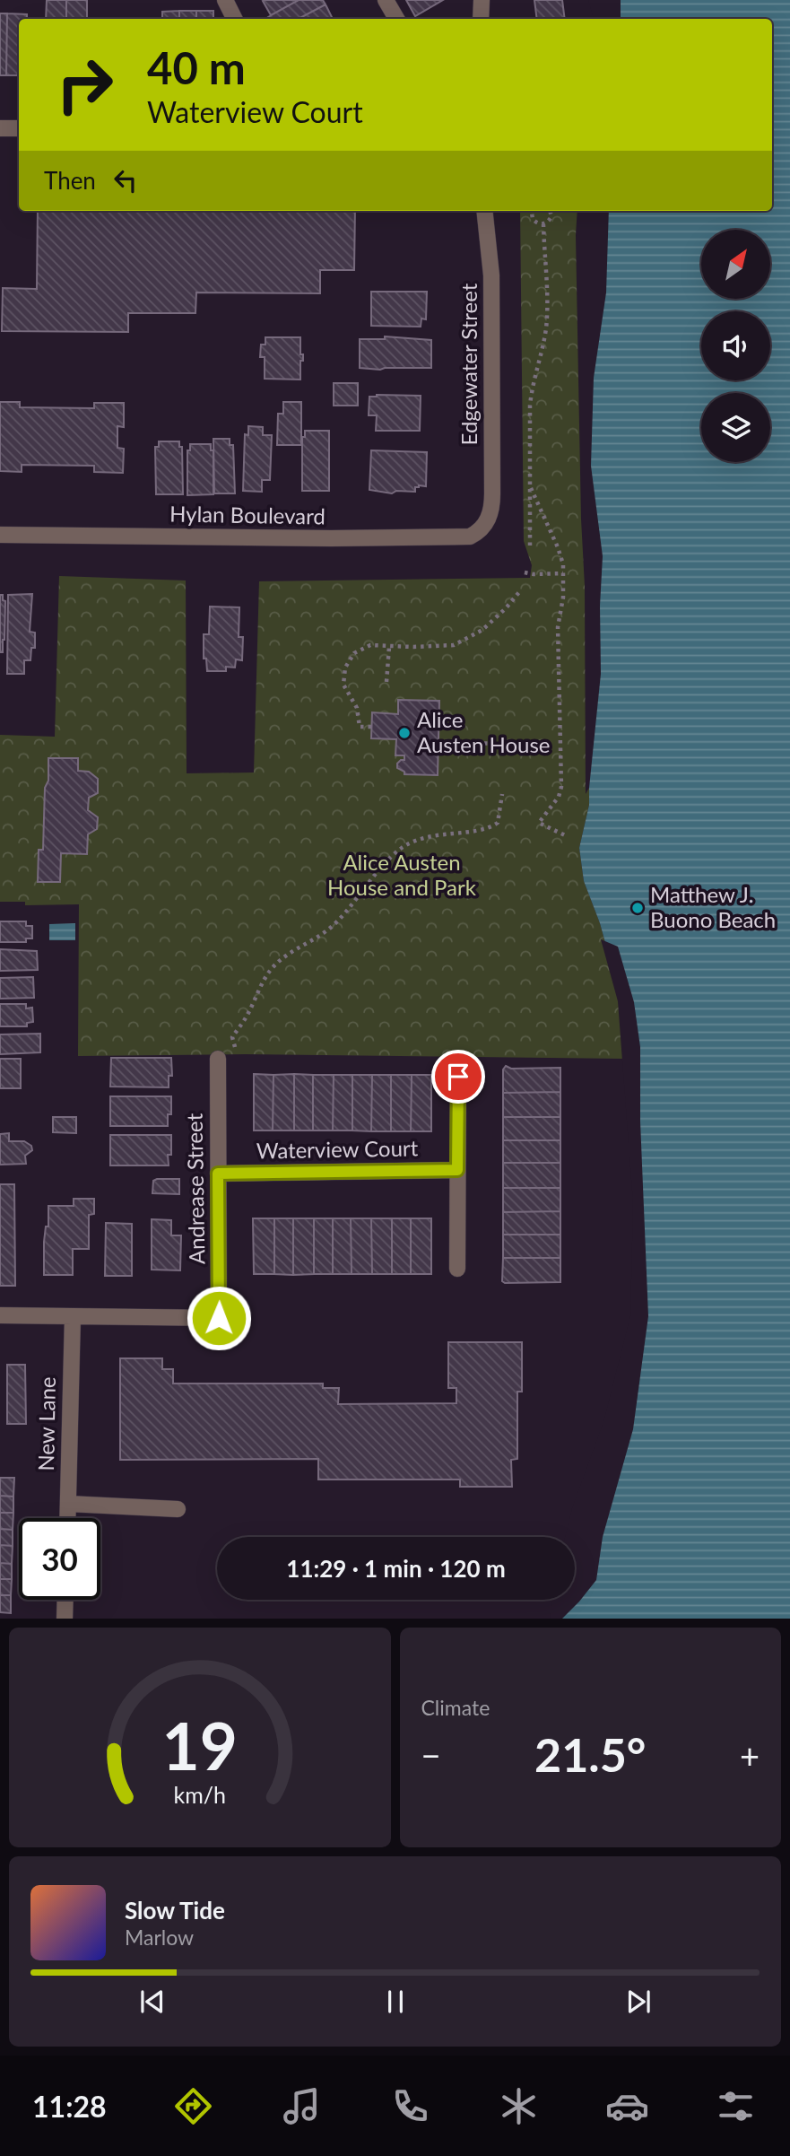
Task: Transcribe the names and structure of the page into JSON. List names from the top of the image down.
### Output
{
  "streets": {
    "street": [
      "Edgewater Street",
      "Hylan Boulevard",
      "Waterview Court",
      "Andrease Street",
      "New Lane"
    ]
  },
  "crossings": [
    ["Edgewater Street", "Hylan Boulevard"],
    ["Waterview Court", "Andrease Street"],
    ["Andrease Street", "New Lane"]
  ],
  "parks": ["Alice Austen House and Park"],
  "places": ["Alice Austen House", "Matthew J. Buono Beach"],
  "north": "top right",
  "page": {
    "turn": ["40 m", "Waterview Court"],
    "then": "Then",
    "limit": "30",
    "trip": "11:29 · 1 min · 120 m",
    "tile": "Climate",
    "heat": ["−", "21.5°", "+"],
    "song": ["Slow Tide", "Marlow"],
    "tabs": "11:28",
    "gauge": ["19", "km/h"]
  }
}
